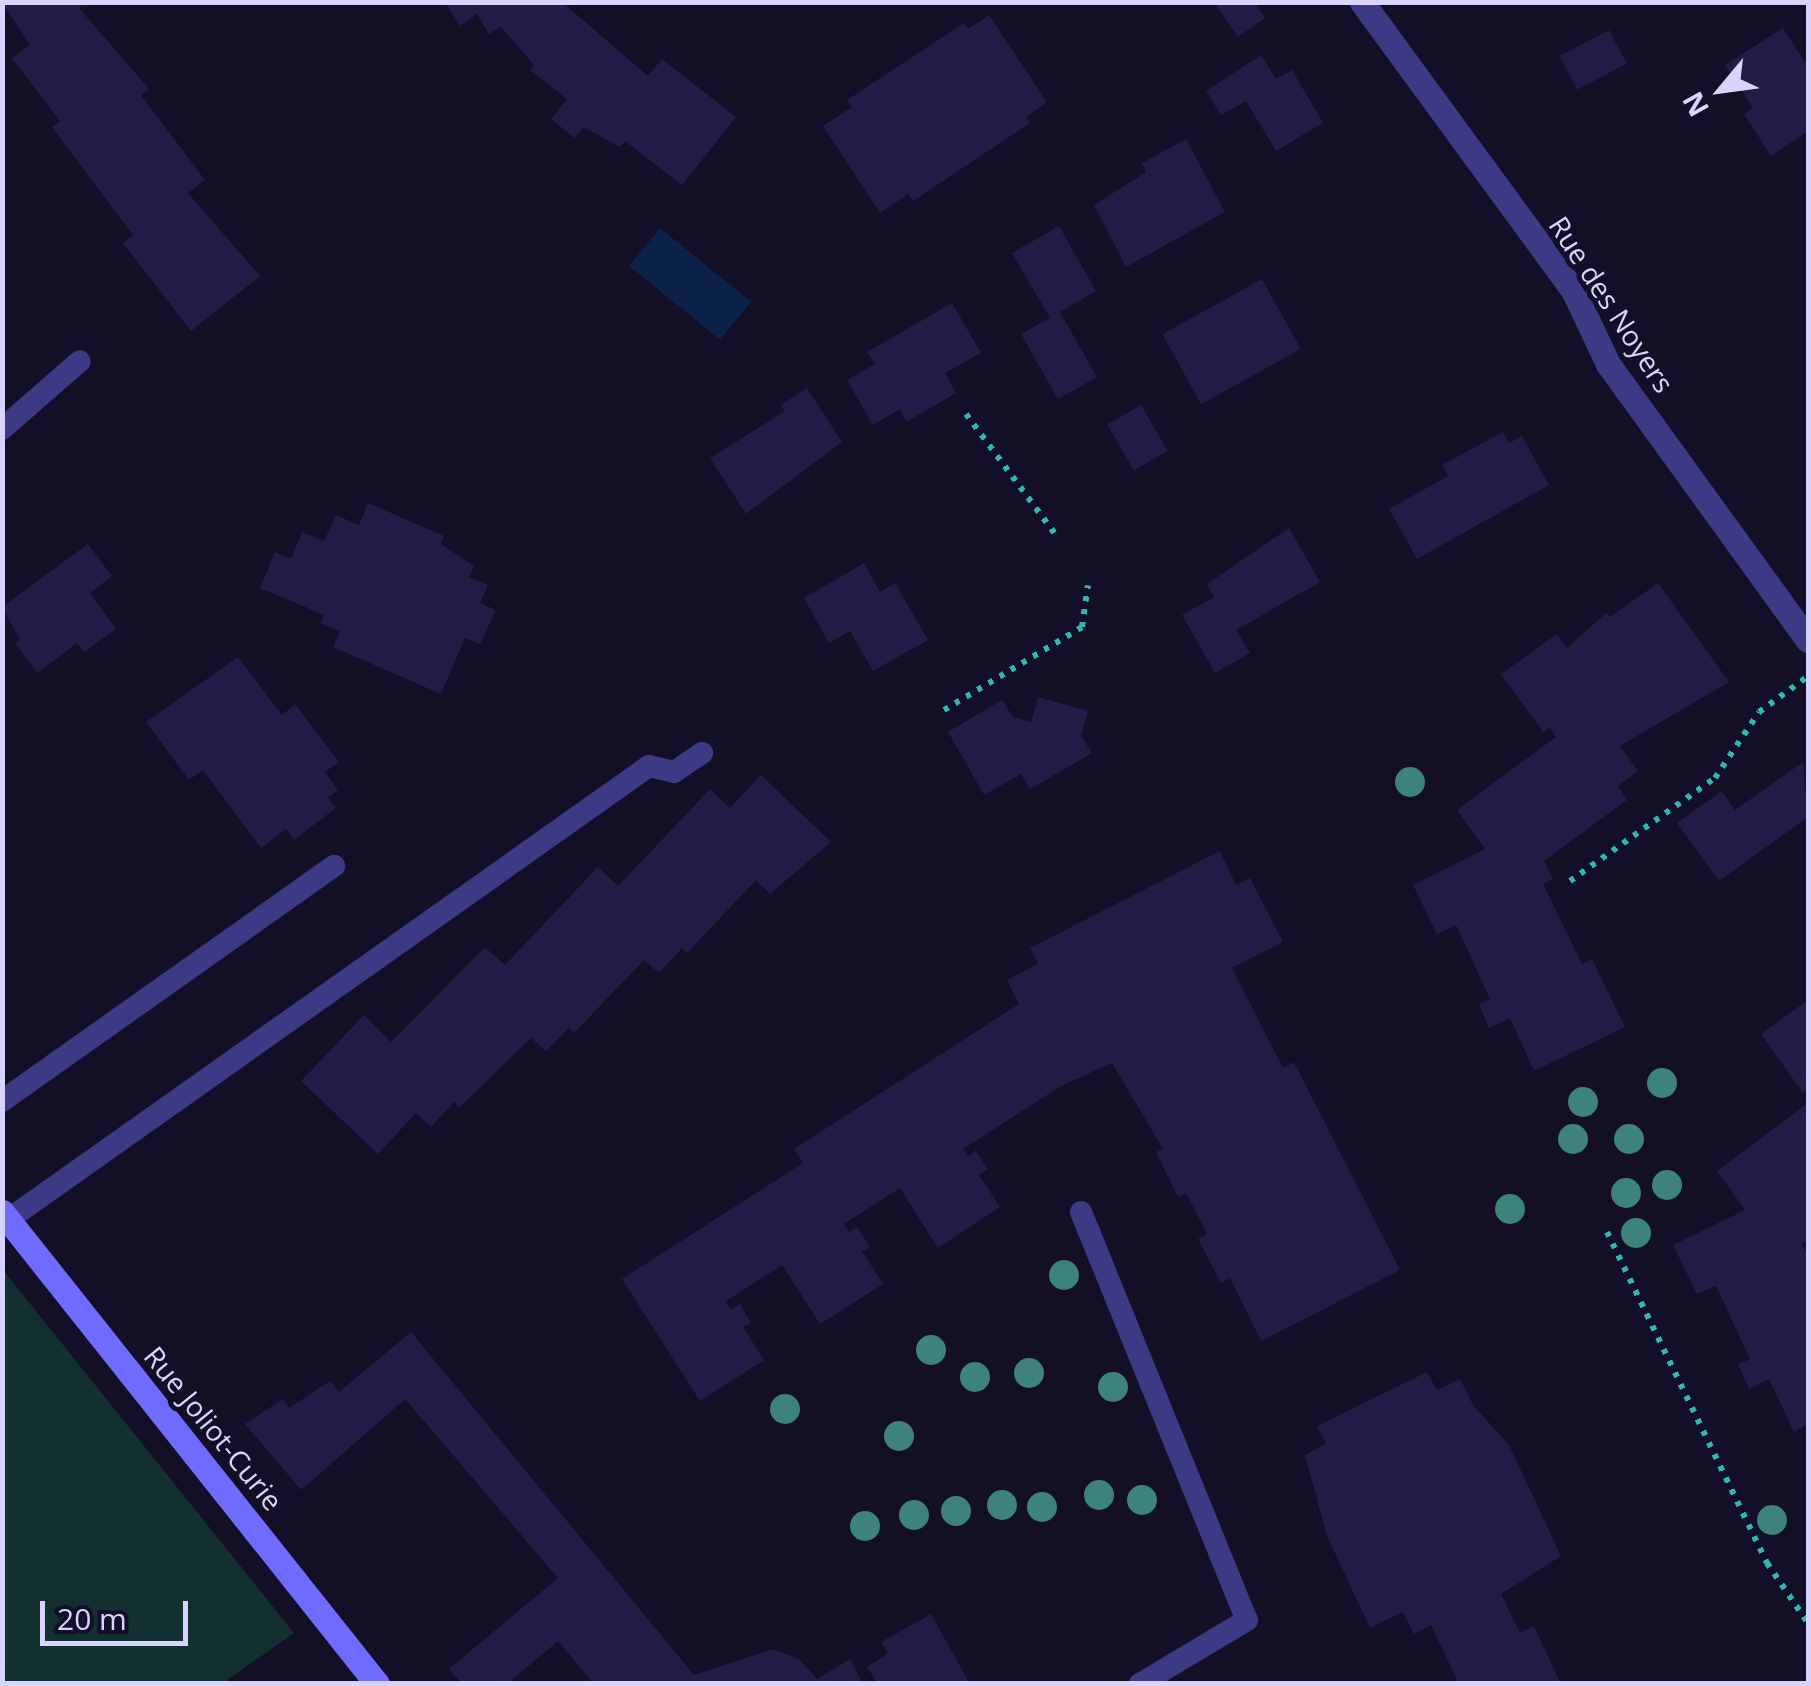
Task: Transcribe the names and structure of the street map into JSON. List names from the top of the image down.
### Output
{
  "streets": {
    "main road": ["Rue Joliot-Curie"],
    "street": ["Rue des Noyers"]
  },
  "scale_bar": "20 m",
  "north": "bottom left"
}
